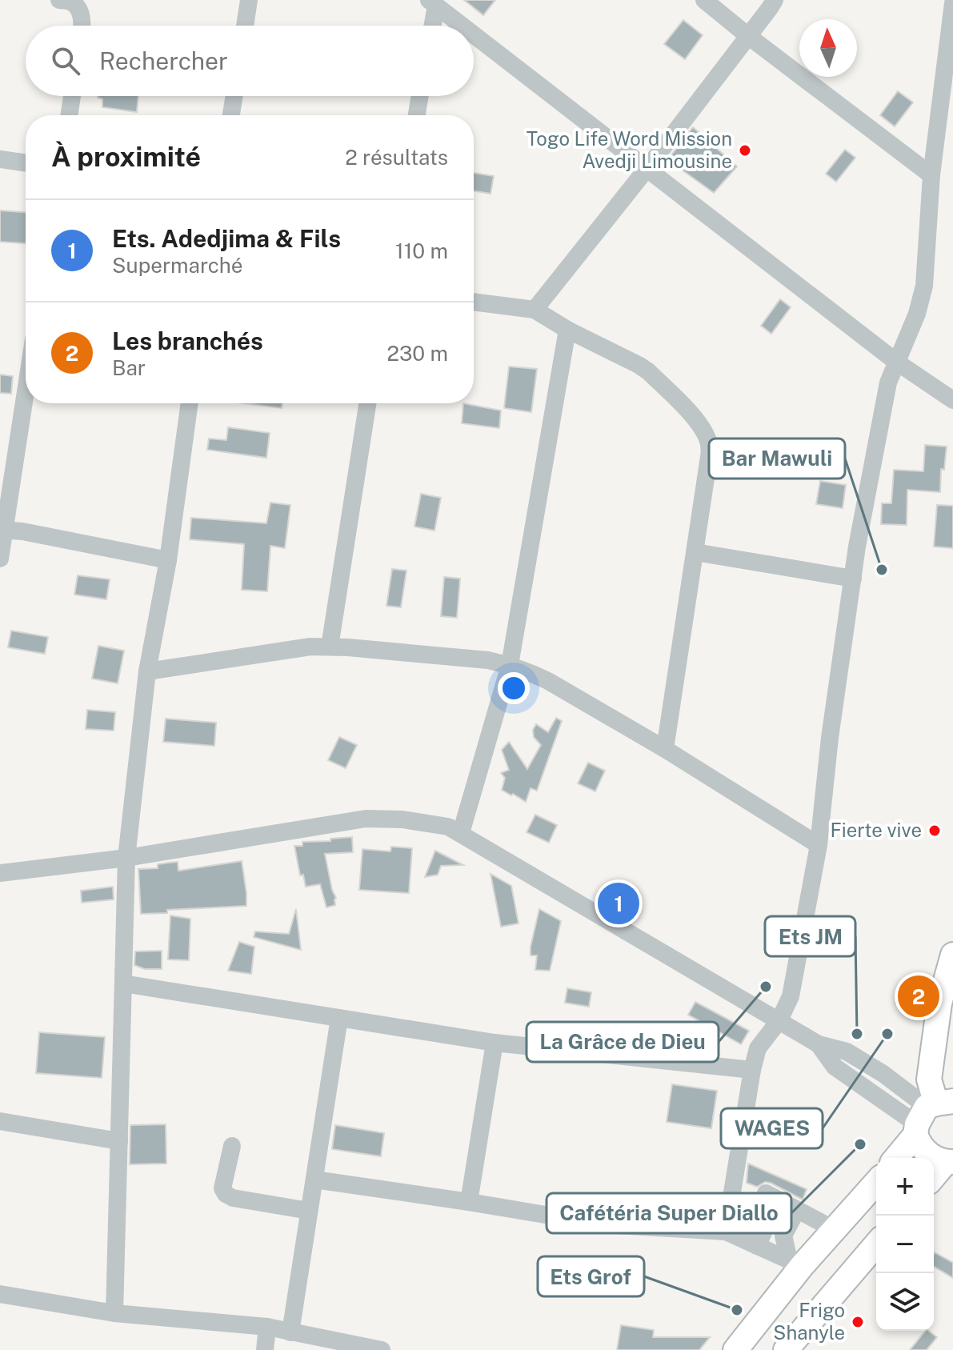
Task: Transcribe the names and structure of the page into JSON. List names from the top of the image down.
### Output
{
  "places": [
    "Togo Life Word Mission Avedji Limousine",
    "Bar Mawuli",
    "Fierte vive",
    "La Grâce de Dieu",
    "Ets JM",
    "WAGES",
    "Cafétéria Super Diallo",
    "Ets Grof",
    "Frigo Shanyle"
  ],
  "north": "top",
  "page": {
    "search": "Rechercher",
    "heading": ["À proximité", "2 résultats"],
    "list": [
      {
        "mark": "1",
        "name": "Ets. Adedjima & Fils",
        "note": "Supermarché",
        "value": "110 m"
      },
      {
        "mark": "2",
        "name": "Les branchés",
        "note": "Bar",
        "value": "230 m"
      }
    ],
    "pins": ["1", "2"],
    "map_buttons": ["+", "−"]
  }
}
